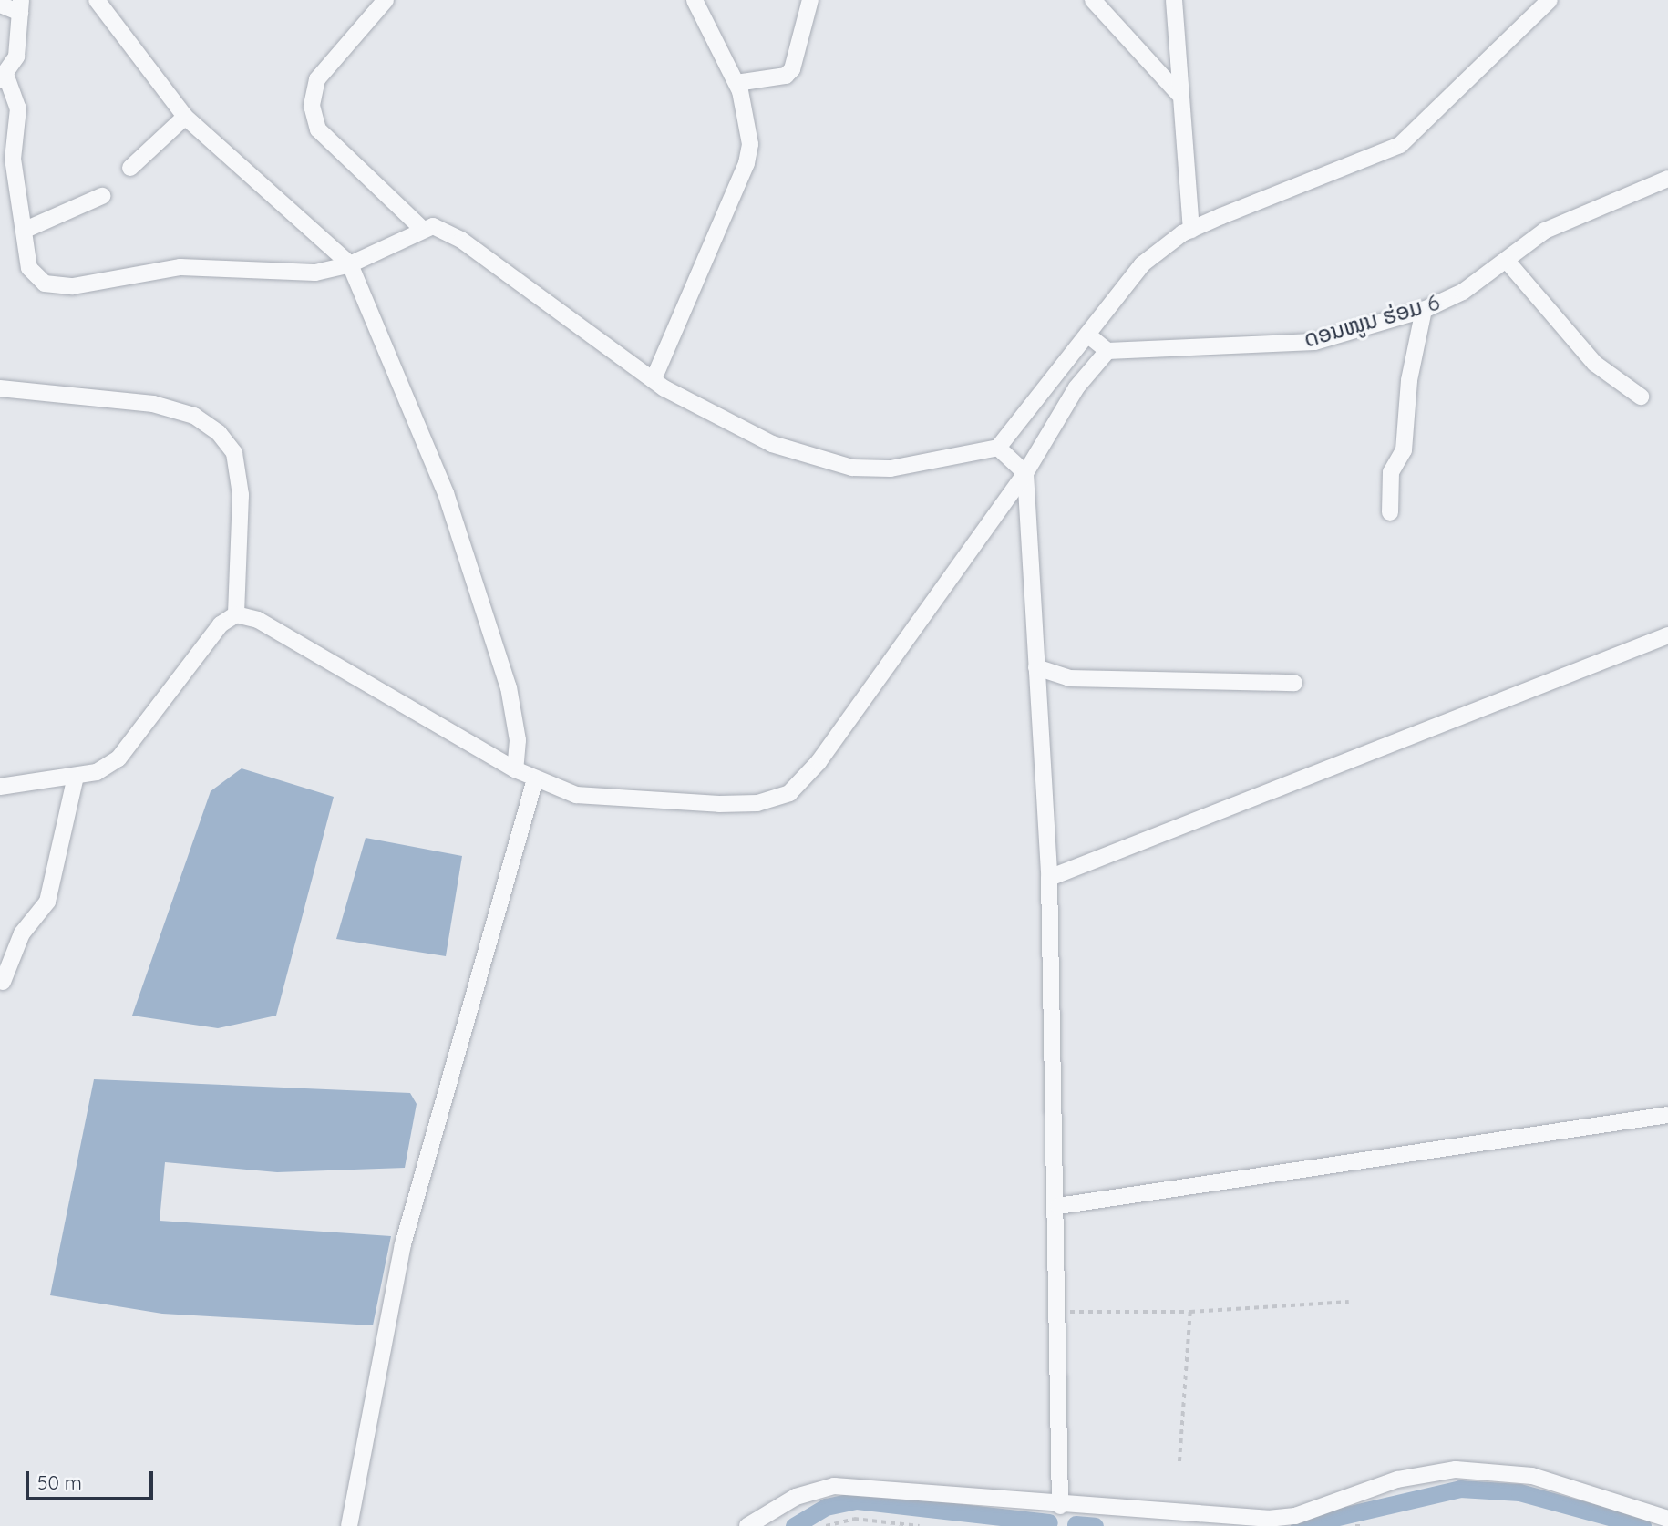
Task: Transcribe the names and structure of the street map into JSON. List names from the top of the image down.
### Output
{
  "streets": {
    "street": ["ດອນໜູນ ຮ່ອມ 6"]
  },
  "scale_bar": "50 m"
}
